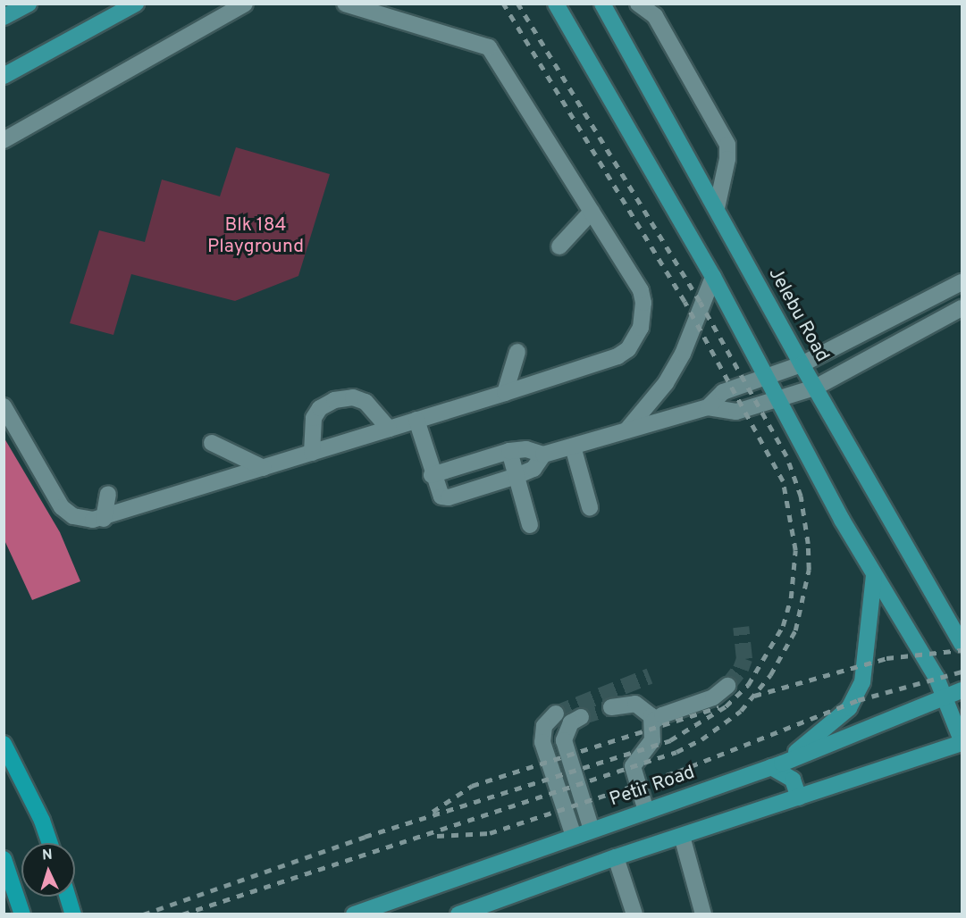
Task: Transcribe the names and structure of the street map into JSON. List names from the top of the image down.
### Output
{
  "streets": {
    "main road": ["Jelebu Road", "Petir Road"]
  },
  "parks": ["Blk 184 Playground"],
  "north": "top"
}
